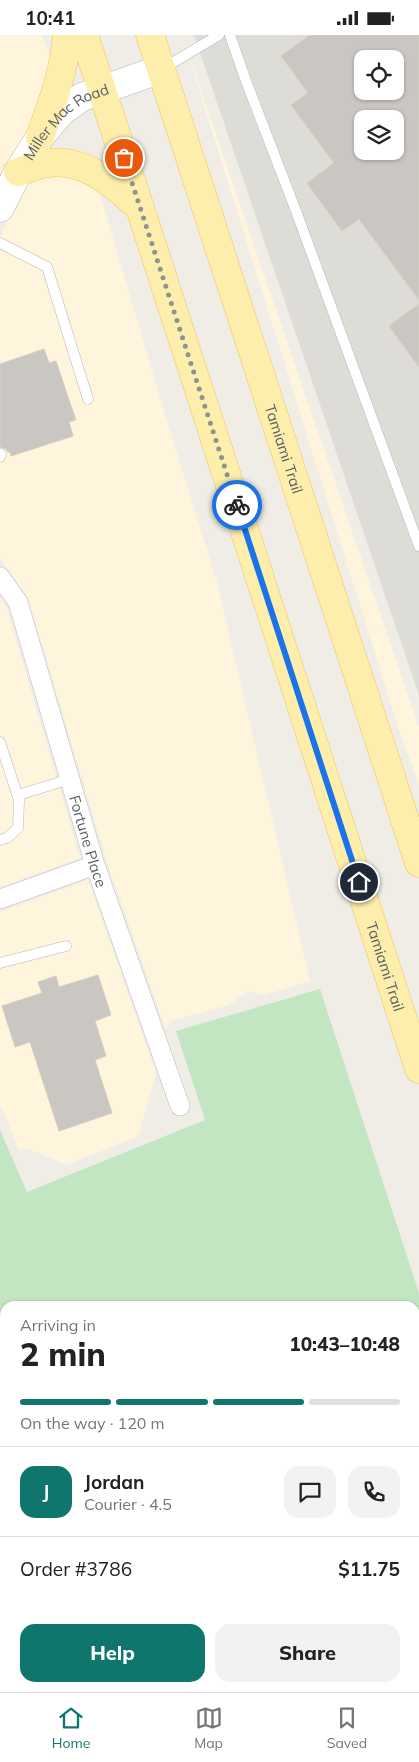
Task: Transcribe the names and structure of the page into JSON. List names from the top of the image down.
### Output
{
  "streets": {
    "main road": ["Tamiami Trail"],
    "street": ["Miller Mac Road", "Fortune Place"]
  },
  "crossings": [
    ["Miller Mac Road", "Tamiami Trail"]
  ],
  "page": {
    "status": "10:41",
    "heading": ["2 min", "Arriving in", "10:43–10:48"],
    "panel": [
      "Jordan",
      "Courier · 4.5",
      "Order #3786",
      "$11.75"
    ],
    "bar": "On the way · 120 m",
    "round": "J",
    "buttons": ["Help", "Share"],
    "tabs": ["Home", "Map", "Saved"]
  }
}
